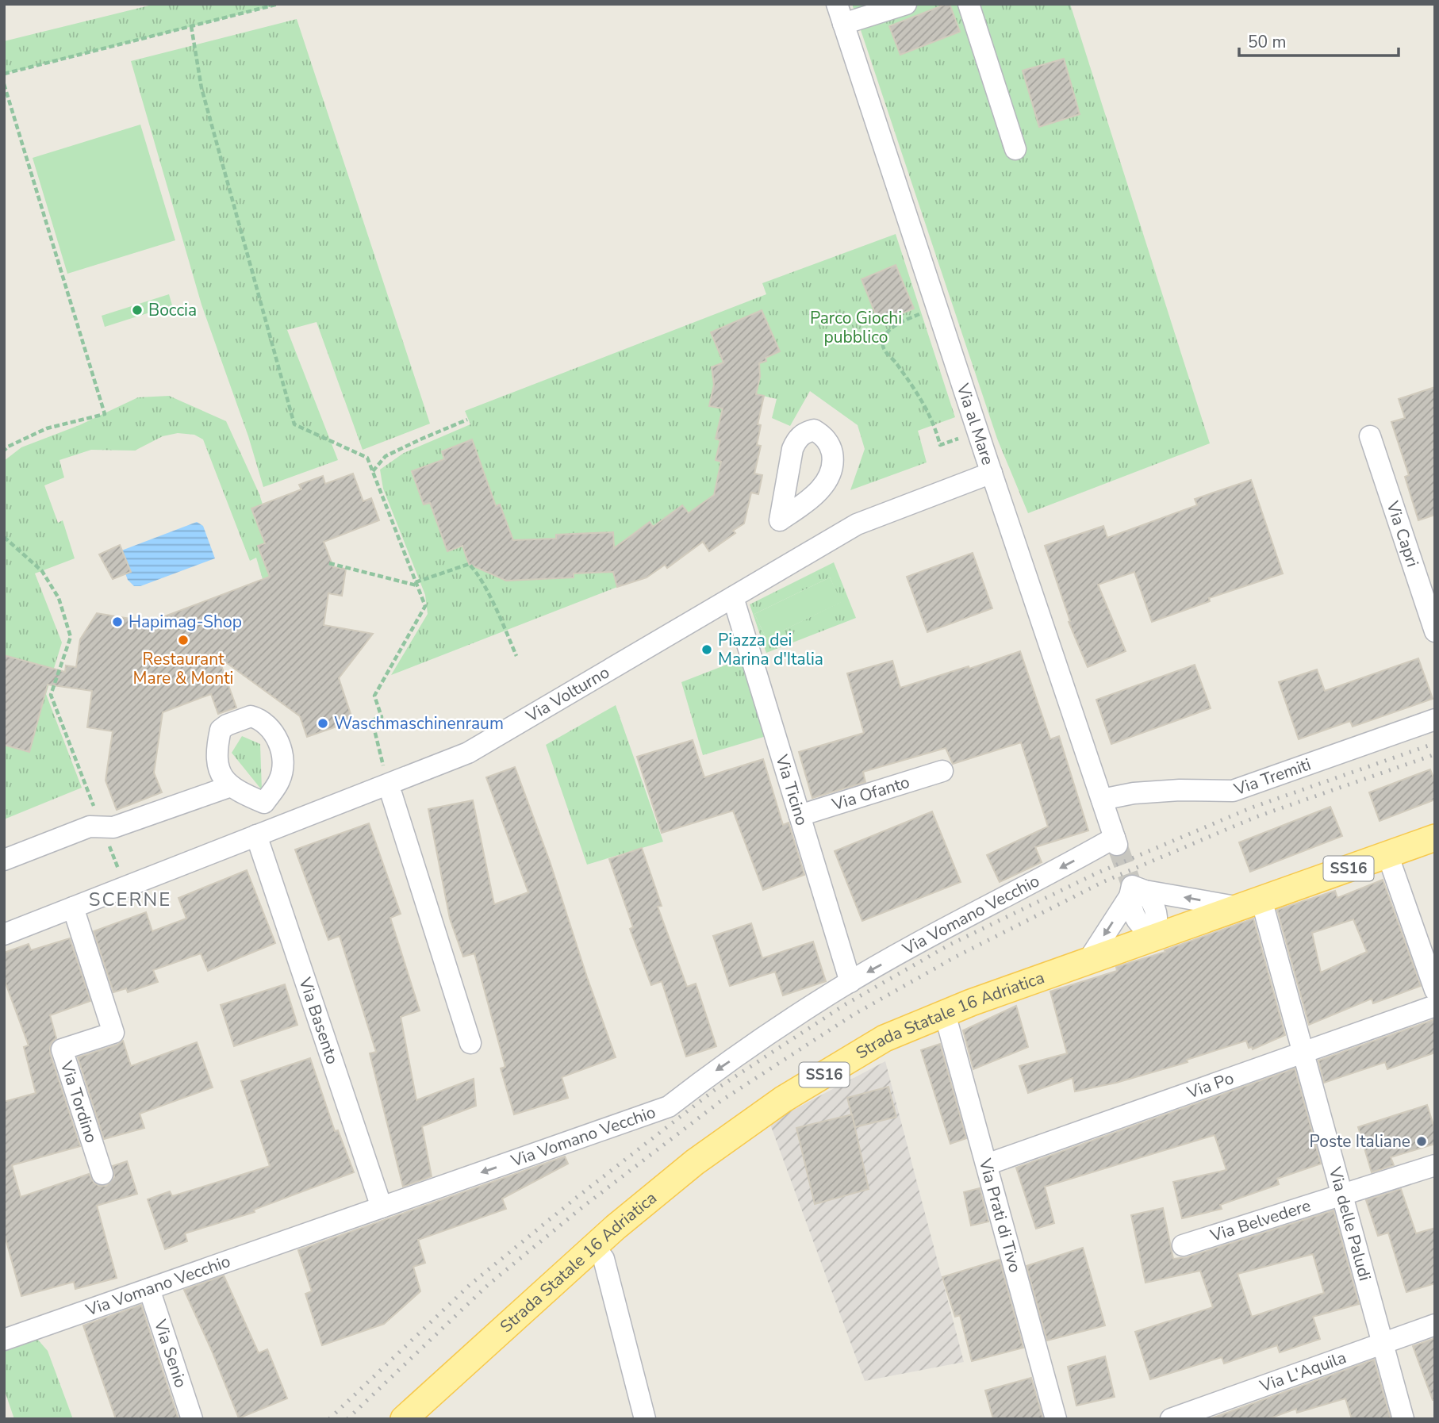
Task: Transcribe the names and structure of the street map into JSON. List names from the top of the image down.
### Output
{
  "streets": {
    "main road": ["SS16", "Strada Statale 16 Adriatica"],
    "street": [
      "Via al Mare",
      "Via Capri",
      "Via Volturno",
      "Via Tremiti",
      "Via Ticino",
      "Via Ofanto",
      "Via Vomano Vecchio",
      "Via Basento",
      "Via Po",
      "Via Tordino",
      "Via Prati di Tivo",
      "Via Belvedere",
      "Via delle Paludi",
      "Via Senio",
      "Via L'Aquila"
    ]
  },
  "crossings": [
    ["Via al Mare", "Via Volturno"],
    ["Via al Mare", "Via Tremiti"],
    ["Via al Mare", "Via Vomano Vecchio"],
    ["Via Volturno", "Via Ticino"],
    ["Via Volturno", "Via Basento"],
    ["Via Volturno", "Via Tordino"],
    ["Via Ticino", "Via Ofanto"],
    ["Via Ticino", "Via Vomano Vecchio"],
    ["Via Vomano Vecchio", "Via Basento"],
    ["Via Vomano Vecchio", "Via Senio"],
    ["Strada Statale 16 Adriatica", "Via Prati di Tivo"],
    ["Strada Statale 16 Adriatica", "Via delle Paludi"],
    ["Via Po", "Via Prati di Tivo"],
    ["Via Po", "Via delle Paludi"],
    ["Via Belvedere", "Via delle Paludi"],
    ["Via delle Paludi", "Via L'Aquila"]
  ],
  "one_way": ["Via Vomano Vecchio"],
  "districts": ["SCERNE"],
  "parks": ["Parco Giochi pubblico"],
  "places": [
    "Boccia",
    "Hapimag-Shop",
    "Restaurant Mare & Monti",
    "Piazza dei Marina d'Italia",
    "Waschmaschinenraum",
    "Poste Italiane"
  ],
  "scale_bar": "50 m"
}
